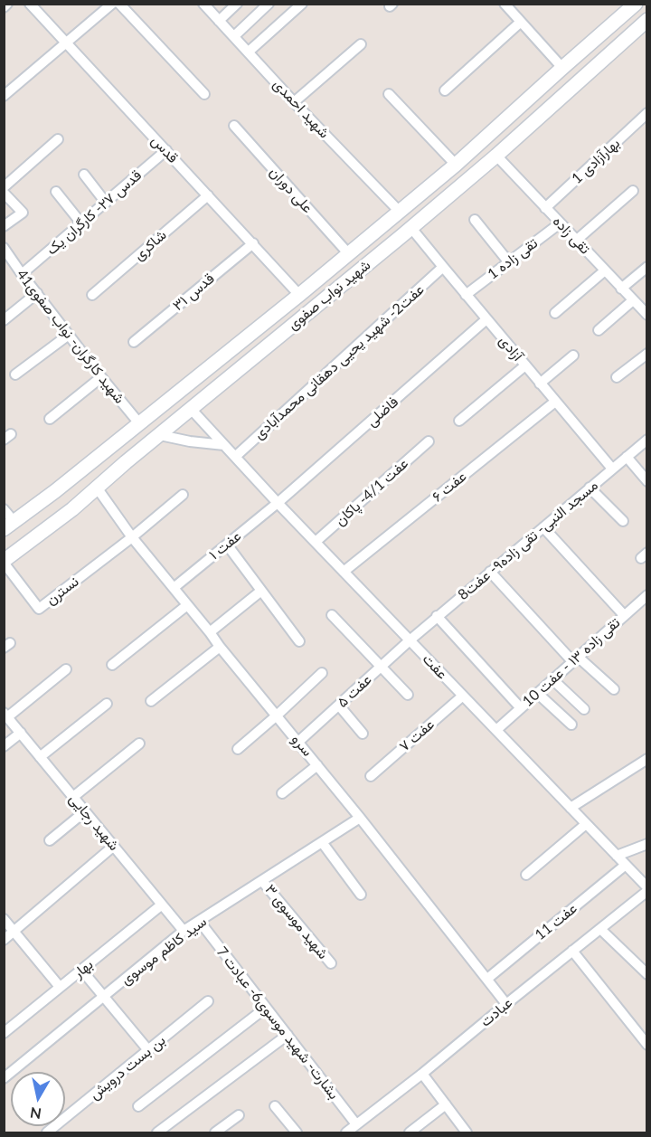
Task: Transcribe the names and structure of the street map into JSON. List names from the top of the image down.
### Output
{
  "streets": {
    "main road": ["شهید نواب صفوی"],
    "street": [
      "شهید احمدی",
      "قدس",
      "بهارآزادی 1",
      "علی دوران",
      "قدس ۲۷- کارگران یک",
      "تقی زاده",
      "شاکری",
      "تقی زاده 1",
      "قدس ۳۱",
      "شهید کارگران- نواب صفوی41",
      "آزادی",
      "عفت2- شهید یحیی دهقانی محمدآبادی",
      "فاضلی",
      "عفت ۶",
      "عفت 4/1- پاکان",
      "مسجد النبی- تقی زاده۹- عفت8",
      "عفت ۱",
      "نسترن",
      "تقی زاده ۱۳ - عفت 10",
      "عفت",
      "عفت ۵",
      "عفت ۷",
      "سرو",
      "شهید رجایی",
      "شهید موسوی ۳",
      "عفت 11",
      "سید کاظم موسوی",
      "بهار",
      "عبادت",
      "بشارت- شهید موسوی6- عبادت 7",
      "بن بست درویش"
    ]
  },
  "crossings": [
    ["شهید احمدی", "شهید نواب صفوی"],
    ["قدس", "قدس ۲۷- کارگران یک"],
    ["قدس", "شاکری"],
    ["قدس", "قدس ۳۱"],
    ["قدس", "شهید نواب صفوی"],
    ["بهارآزادی 1", "تقی زاده"],
    ["علی دوران", "شهید نواب صفوی"],
    ["قدس ۲۷- کارگران یک", "شهید کارگران- نواب صفوی41"],
    ["تقی زاده", "تقی زاده 1"],
    ["تقی زاده", "شهید نواب صفوی"],
    ["تقی زاده 1", "آزادی"],
    ["شهید نواب صفوی", "شهید کارگران- نواب صفوی41"],
    ["شهید نواب صفوی", "آزادی"],
    ["شهید نواب صفوی", "نسترن"],
    ["شهید نواب صفوی", "عفت"],
    ["شهید نواب صفوی", "سرو"],
    ["آزادی", "عفت2- شهید یحیی دهقانی محمدآبادی"],
    ["آزادی", "فاضلی"],
    ["آزادی", "عفت ۶"],
    ["آزادی", "مسجد النبی- تقی زاده۹- عفت8"],
    ["عفت2- شهید یحیی دهقانی محمدآبادی", "عفت"],
    ["فاضلی", "عفت ۱"],
    ["فاضلی", "عفت"],
    ["عفت ۶", "عفت"],
    ["عفت 4/1- پاکان", "عفت"],
    ["مسجد النبی- تقی زاده۹- عفت8", "عفت"],
    ["مسجد النبی- تقی زاده۹- عفت8", "عفت ۵"],
    ["عفت ۱", "عفت"],
    ["عفت ۱", "سرو"],
    ["نسترن", "سرو"],
    ["تقی زاده ۱۳ - عفت 10", "عفت"],
    ["عفت", "عفت ۵"],
    ["عفت", "عفت ۷"],
    ["عفت", "عفت 11"],
    ["عفت ۵", "سرو"],
    ["سرو", "عفت 11"],
    ["سرو", "سید کاظم موسوی"],
    ["سرو", "عبادت"],
    ["شهید رجایی", "سید کاظم موسوی"],
    ["شهید رجایی", "بهار"],
    ["شهید موسوی ۳", "سید کاظم موسوی"],
    ["سید کاظم موسوی", "بشارت- شهید موسوی6- عبادت 7"],
    ["عبادت", "بشارت- شهید موسوی6- عبادت 7"]
  ],
  "north": "bottom"
}
